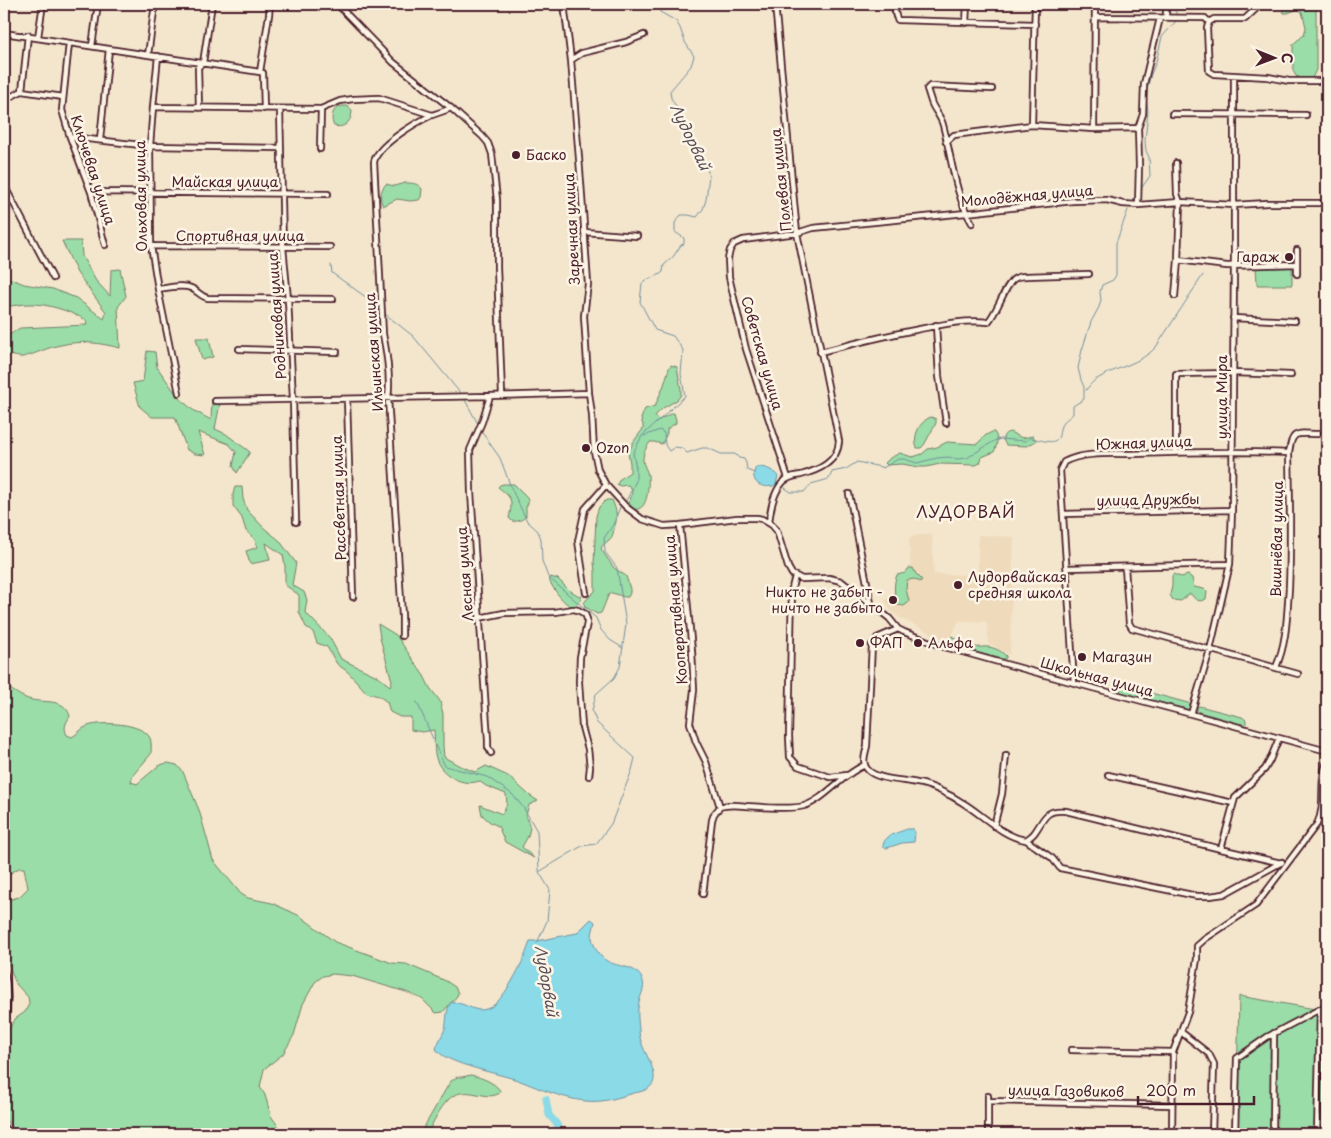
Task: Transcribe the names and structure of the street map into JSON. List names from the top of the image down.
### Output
{
  "streets": {
    "street": [
      "Ключевая улица",
      "Полевая улица",
      "Майская улица",
      "Ольховая улица",
      "Молодёжная улица",
      "Заречная улица",
      "Спортивная улица",
      "Родниковая улица",
      "Ильинская улица",
      "Советская улица",
      "улица Мира",
      "Южная улица",
      "Рассветная улица",
      "улица Дружбы",
      "Вишнёвая улица",
      "Лесная улица",
      "Кооперативная улица",
      "Школьная улица",
      "улица Газовиков"
    ]
  },
  "crossings": [
    ["Ключевая улица", "Майская улица"],
    ["Полевая улица", "Молодёжная улица"],
    ["Полевая улица", "Советская улица"],
    ["Майская улица", "Ольховая улица"],
    ["Майская улица", "Родниковая улица"],
    ["Ольховая улица", "Спортивная улица"],
    ["Молодёжная улица", "Советская улица"],
    ["Молодёжная улица", "улица Мира"],
    ["Заречная улица", "Кооперативная улица"],
    ["Спортивная улица", "Родниковая улица"],
    ["улица Мира", "Южная улица"],
    ["улица Мира", "улица Дружбы"],
    ["улица Мира", "Школьная улица"],
    ["Южная улица", "улица Дружбы"],
    ["Южная улица", "Вишнёвая улица"]
  ],
  "districts": ["ЛУДОРВАЙ"],
  "water": ["Лудорвай"],
  "places": [
    "Баско",
    "Гараж",
    "Ozon",
    "Лудорвайская средняя школа",
    "Никто не забыт - ничто не забыто",
    "ФАП",
    "Альфа",
    "Магазин"
  ],
  "scale_bar": "200 m",
  "north": "right"
}
